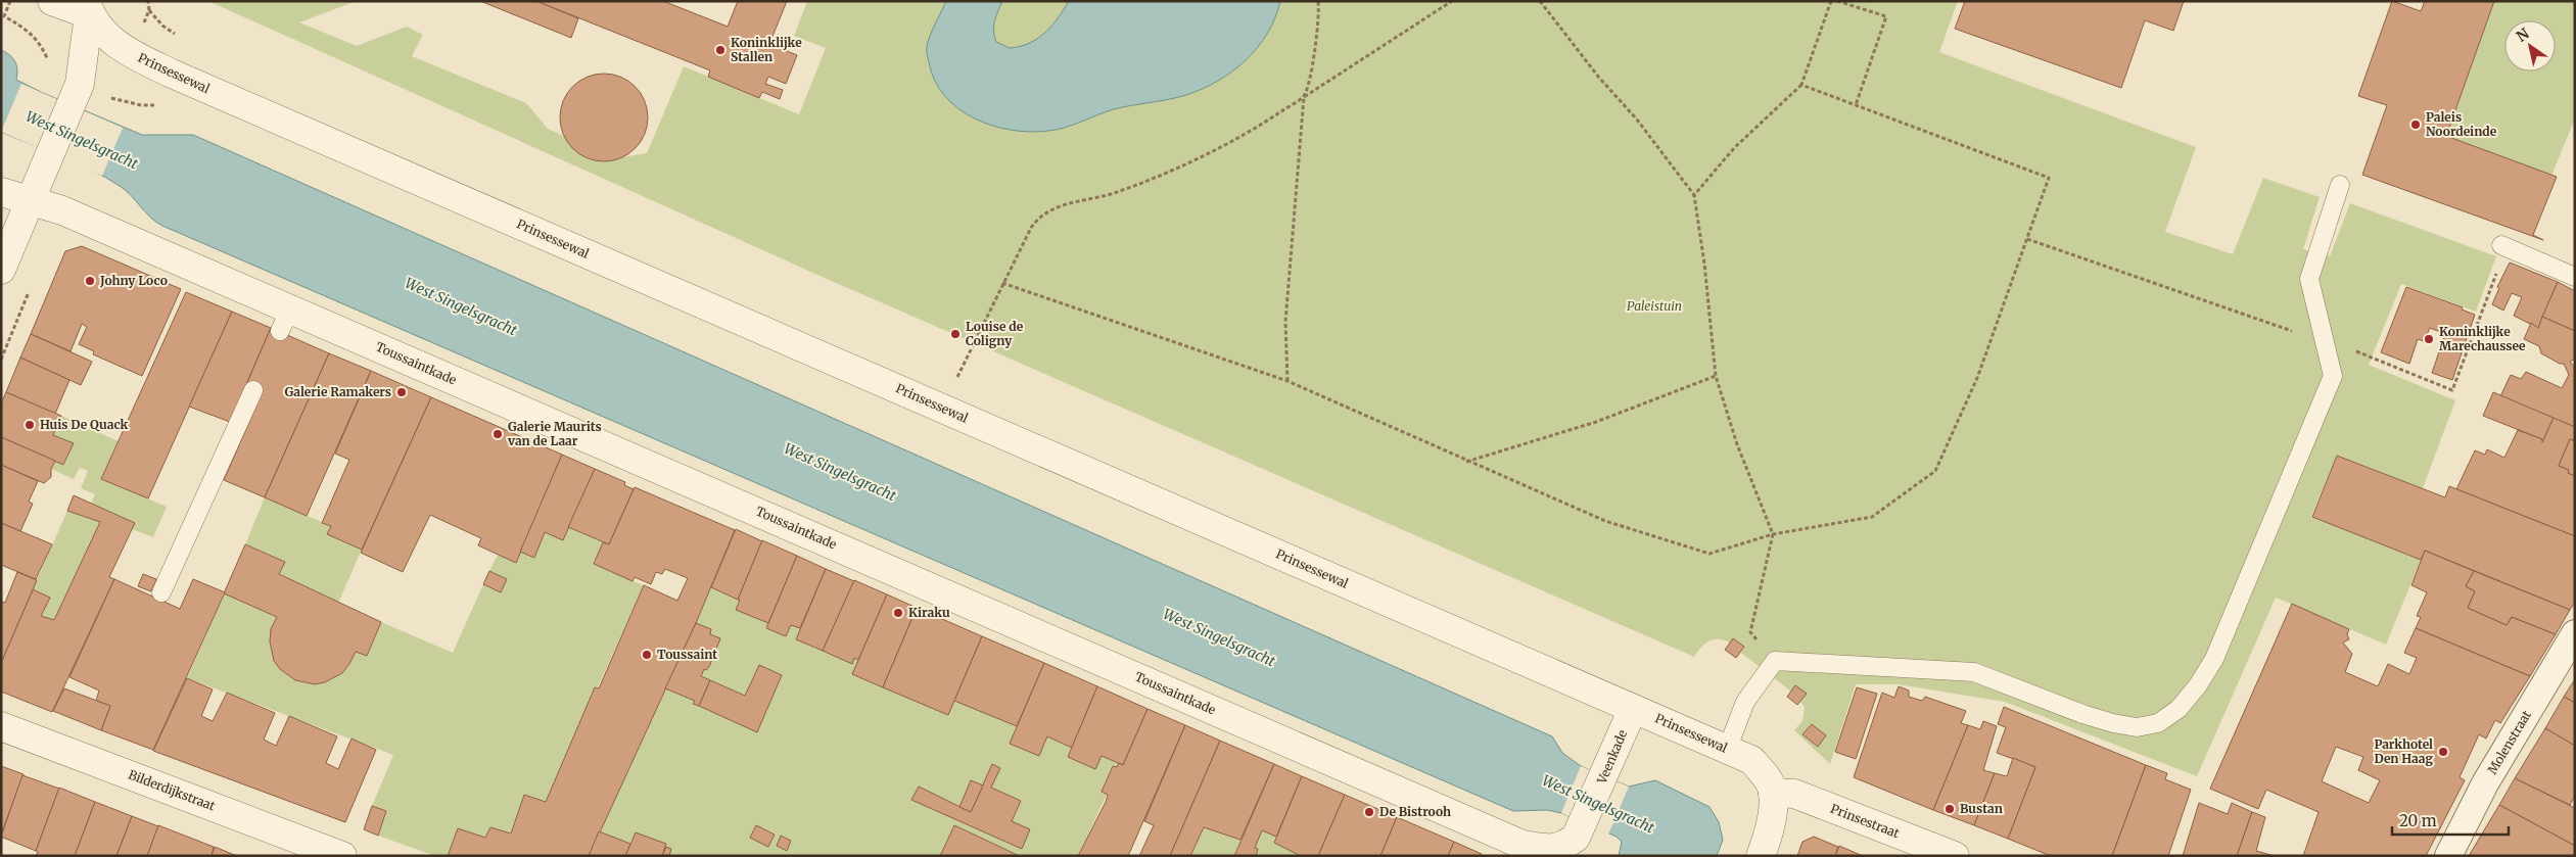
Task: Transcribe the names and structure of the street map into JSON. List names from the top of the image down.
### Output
{
  "streets": {
    "street": [
      "Prinsessewal",
      "Toussaintkade",
      "Molenstraat",
      "Veenkade",
      "Bilderdijkstraat",
      "Prinsestraat"
    ]
  },
  "crossings": [
    ["Prinsessewal", "Veenkade"],
    ["Prinsessewal", "Prinsestraat"],
    ["Toussaintkade", "Veenkade"]
  ],
  "water": ["West Singelsgracht"],
  "parks": ["Paleistuin"],
  "places": [
    "Koninklijke Stallen",
    "Paleis Noordeinde",
    "Johny Loco",
    "Louise de Coligny",
    "Koninklijke Marechaussee",
    "Galerie Ramakers",
    "Huis De Quack",
    "Galerie Maurits van de Laar",
    "Kiraku",
    "Toussaint",
    "Parkhotel Den Haag",
    "Bustan",
    "De Bistrooh"
  ],
  "scale_bar": "20 m",
  "north": "top left"
}
